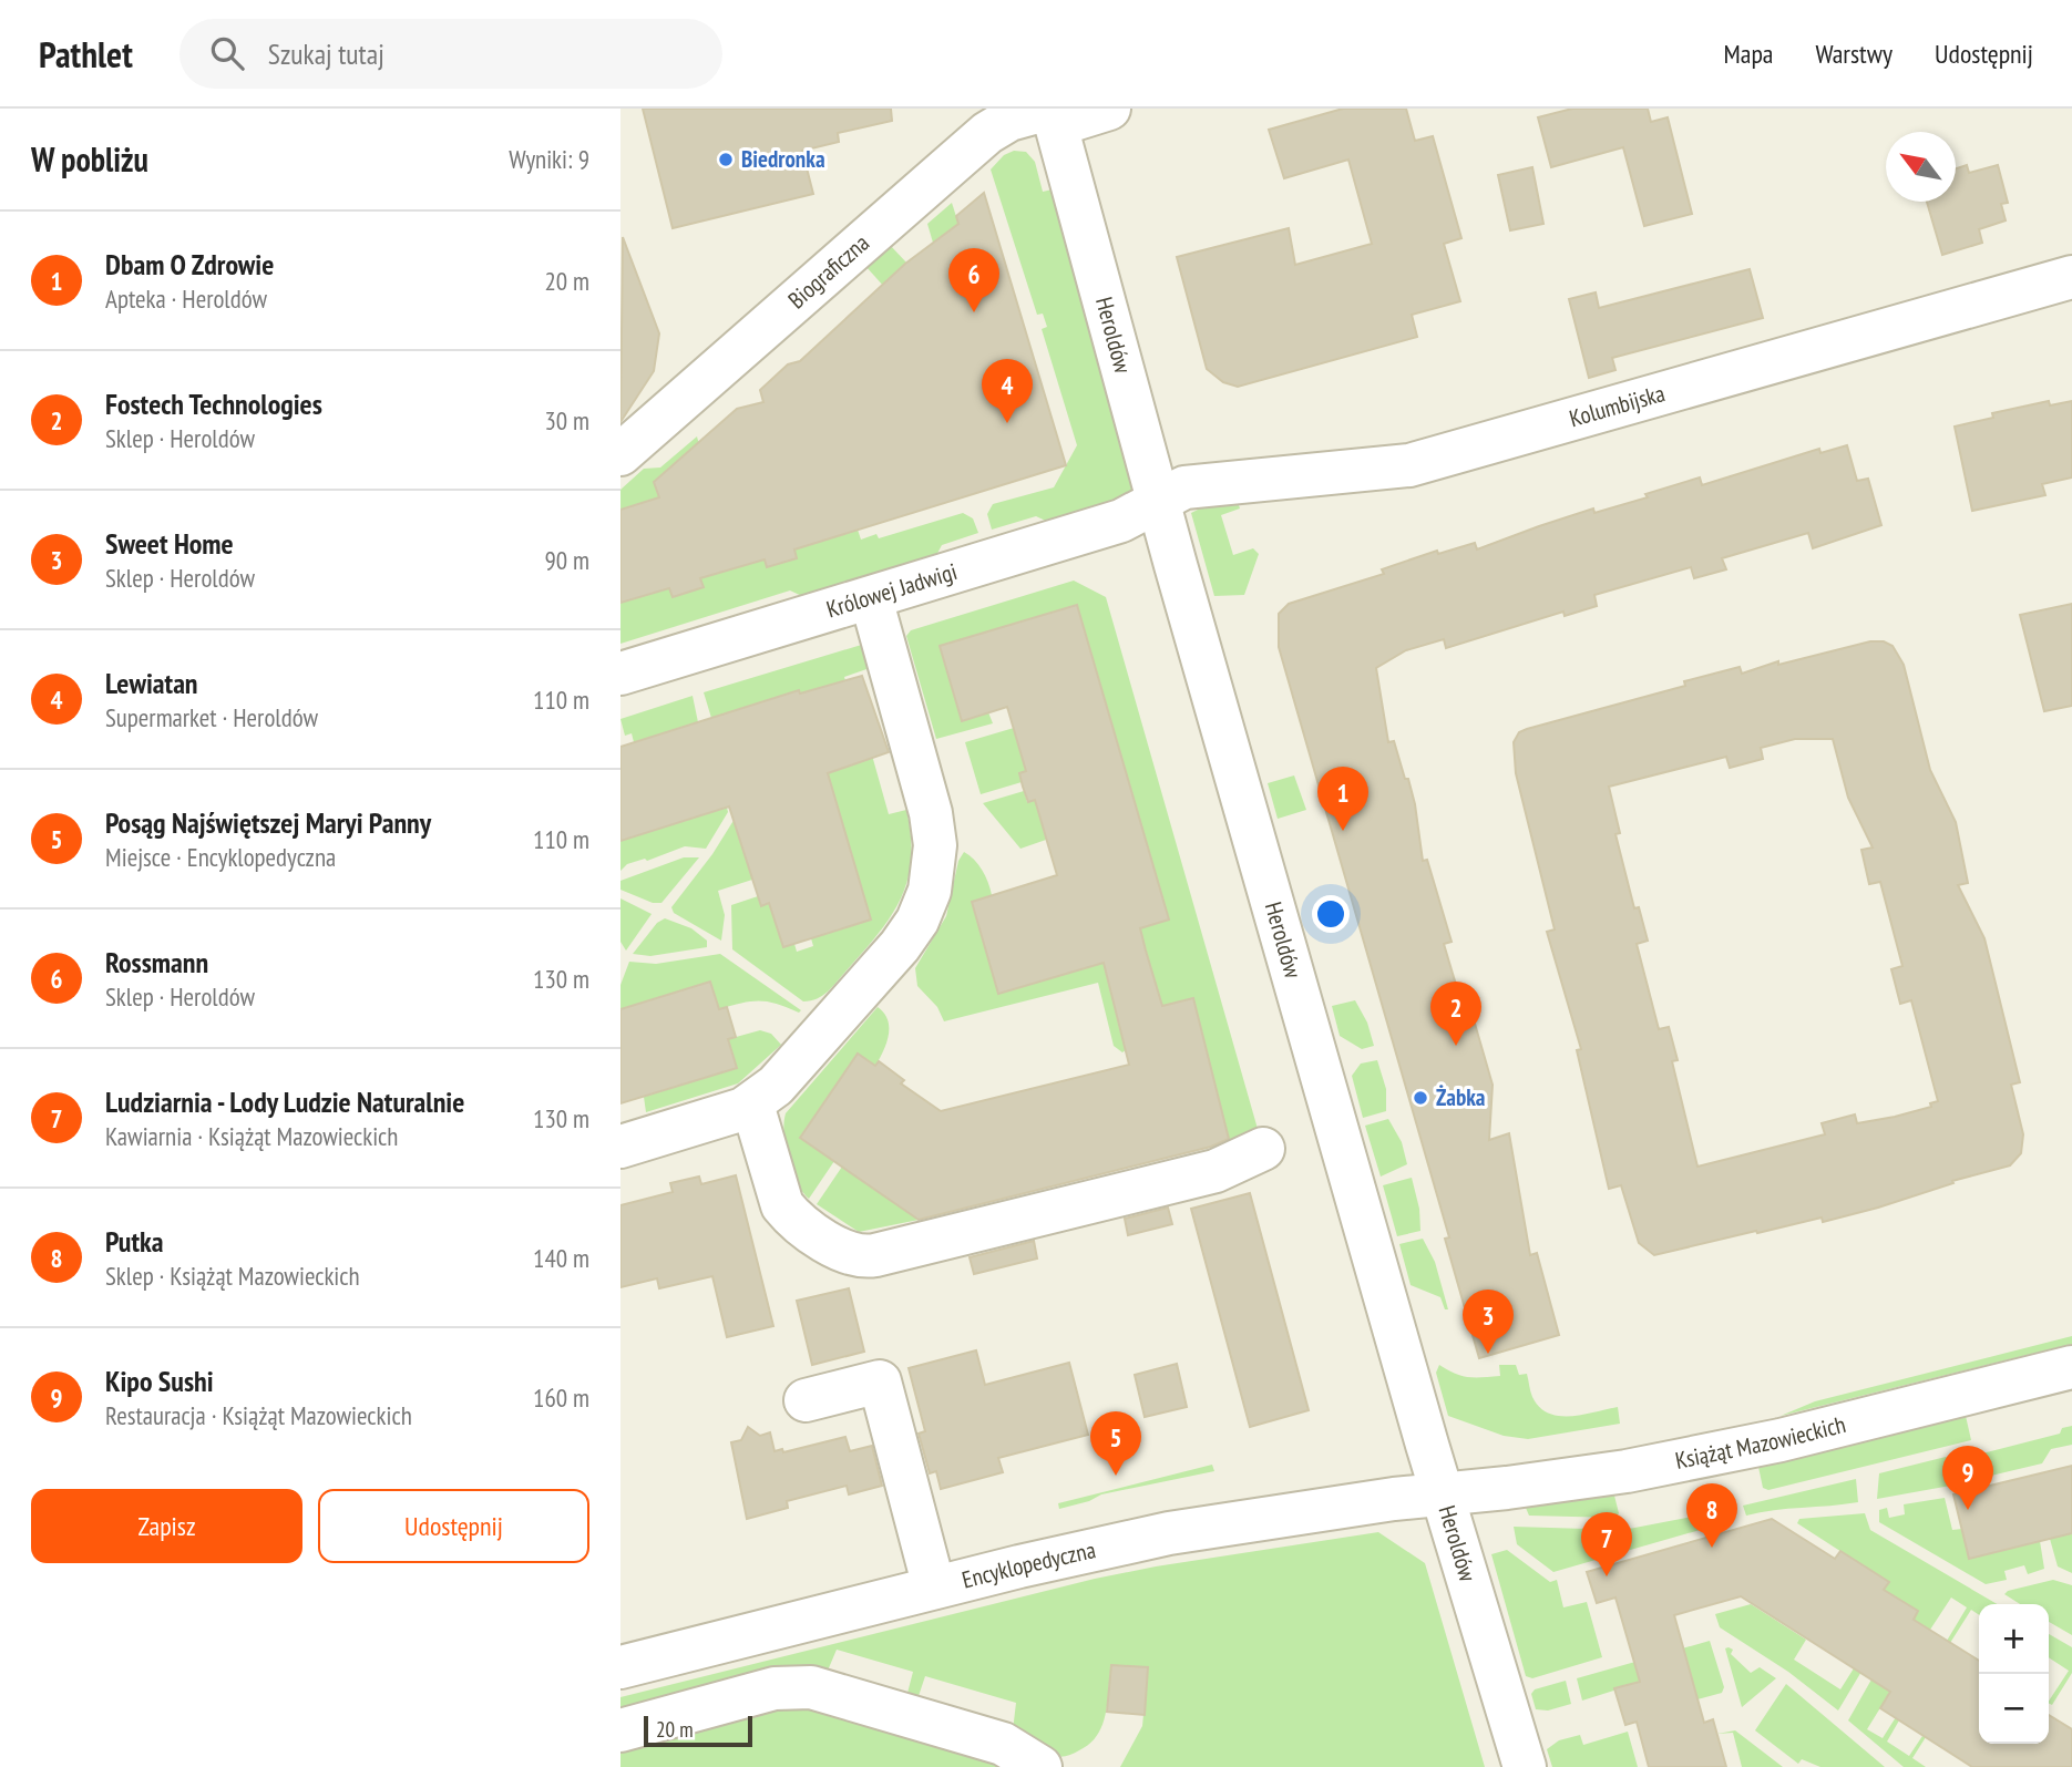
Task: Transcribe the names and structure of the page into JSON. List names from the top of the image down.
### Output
{
  "streets": {
    "street": [
      "Biograficzna",
      "Heroldów",
      "Kolumbijska",
      "Królowej Jadwigi",
      "Książąt Mazowieckich",
      "Encyklopedyczna"
    ]
  },
  "crossings": [
    ["Biograficzna", "Heroldów"],
    ["Heroldów", "Kolumbijska"],
    ["Heroldów", "Królowej Jadwigi"],
    ["Heroldów", "Książąt Mazowieckich"],
    ["Heroldów", "Encyklopedyczna"],
    ["Kolumbijska", "Królowej Jadwigi"],
    ["Książąt Mazowieckich", "Encyklopedyczna"]
  ],
  "places": ["Biedronka", "Żabka"],
  "scale_bar": "20 m",
  "north": "top left",
  "page": {
    "header": "Pathlet",
    "search": "Szukaj tutaj",
    "nav": ["Mapa", "Warstwy", "Udostępnij"],
    "heading": ["W pobliżu", "Wyniki: 9"],
    "list": [
      {
        "mark": "1",
        "name": "Dbam O Zdrowie",
        "note": "Apteka · Heroldów",
        "value": "20 m"
      },
      {
        "mark": "2",
        "name": "Fostech Technologies",
        "note": "Sklep · Heroldów",
        "value": "30 m"
      },
      {
        "mark": "3",
        "name": "Sweet Home",
        "note": "Sklep · Heroldów",
        "value": "90 m"
      },
      {
        "mark": "4",
        "name": "Lewiatan",
        "note": "Supermarket · Heroldów",
        "value": "110 m"
      },
      {
        "mark": "5",
        "name": "Posąg Najświętszej Maryi Panny",
        "note": "Miejsce · Encyklopedyczna",
        "value": "110 m"
      },
      {
        "mark": "6",
        "name": "Rossmann",
        "note": "Sklep · Heroldów",
        "value": "130 m"
      },
      {
        "mark": "7",
        "name": "Ludziarnia - Lody Ludzie Naturalnie",
        "note": "Kawiarnia · Książąt Mazowieckich",
        "value": "130 m"
      },
      {
        "mark": "8",
        "name": "Putka",
        "note": "Sklep · Książąt Mazowieckich",
        "value": "140 m"
      },
      {
        "mark": "9",
        "name": "Kipo Sushi",
        "note": "Restauracja · Książąt Mazowieckich",
        "value": "160 m"
      }
    ],
    "pins": [
      "6",
      "4",
      "1",
      "2",
      "3",
      "5",
      "9",
      "8",
      "7"
    ],
    "buttons": ["Zapisz", "Udostępnij"],
    "map_buttons": ["+", "−"],
    "scale": "20 m"
  }
}
